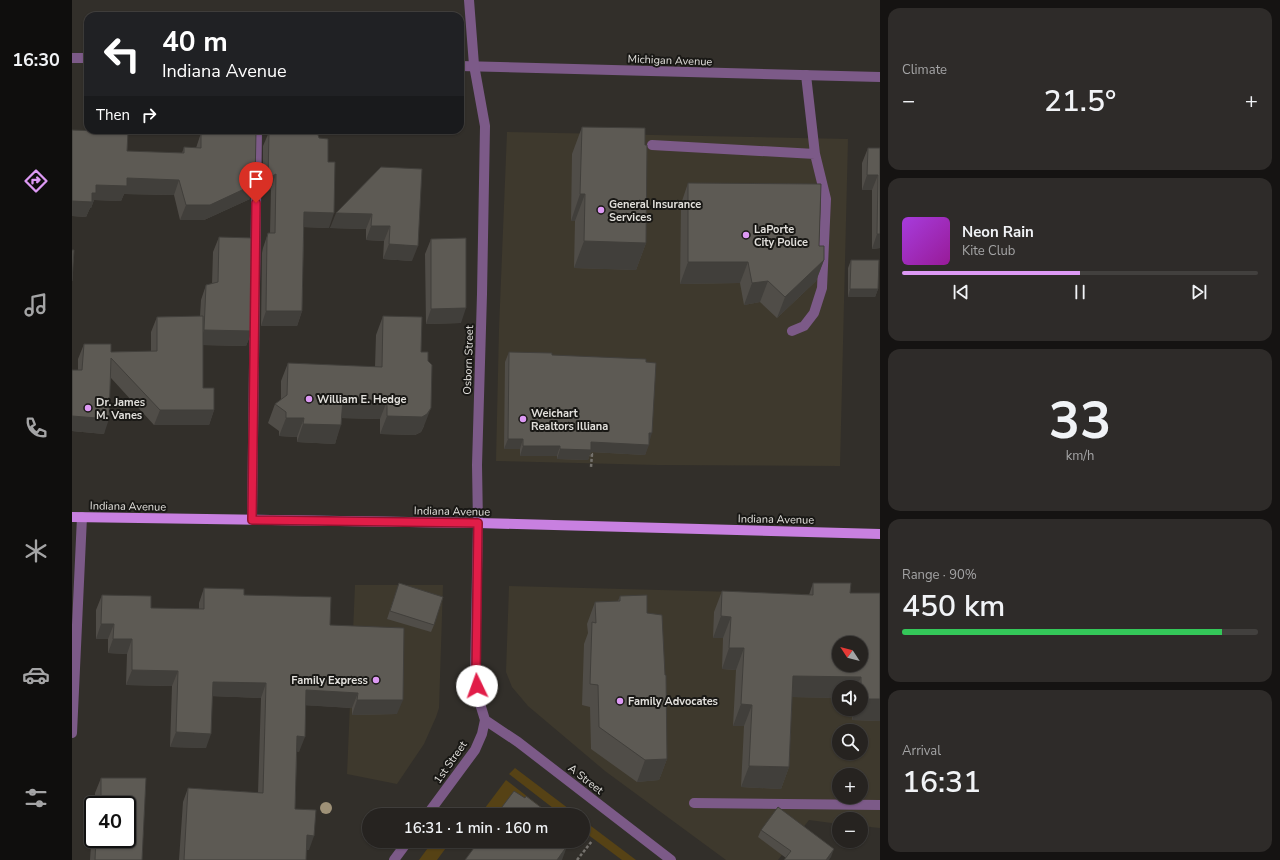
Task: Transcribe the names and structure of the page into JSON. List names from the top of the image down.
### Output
{
  "streets": {
    "main road": ["Indiana Avenue"],
    "street": [
      "Michigan Avenue",
      "Osborn Street",
      "1st Street",
      "A Street"
    ]
  },
  "crossings": [
    ["Michigan Avenue", "Osborn Street"],
    ["Osborn Street", "Indiana Avenue"],
    ["Osborn Street", "1st Street"],
    ["Osborn Street", "A Street"],
    ["1st Street", "A Street"]
  ],
  "places": [
    "General Insurance Services",
    "LaPorte City Police",
    "William E. Hedge",
    "Dr. James M. Vanes",
    "Weichart Realtors Illiana",
    "Family Express",
    "Family Advocates"
  ],
  "north": "top left",
  "page": {
    "tabs": "16:30",
    "tile": [
      "Climate",
      ["33", "km/h"],
      ["Range · 90%", "450 km"],
      ["Arrival", "16:31"]
    ],
    "turn": ["40 m", "Indiana Avenue"],
    "heat": ["−", "21.5°", "+"],
    "then": "Then",
    "song": ["Neon Rain", "Kite Club"],
    "map_buttons": ["+", "−"],
    "limit": "40",
    "trip": "16:31 · 1 min · 160 m"
  }
}
